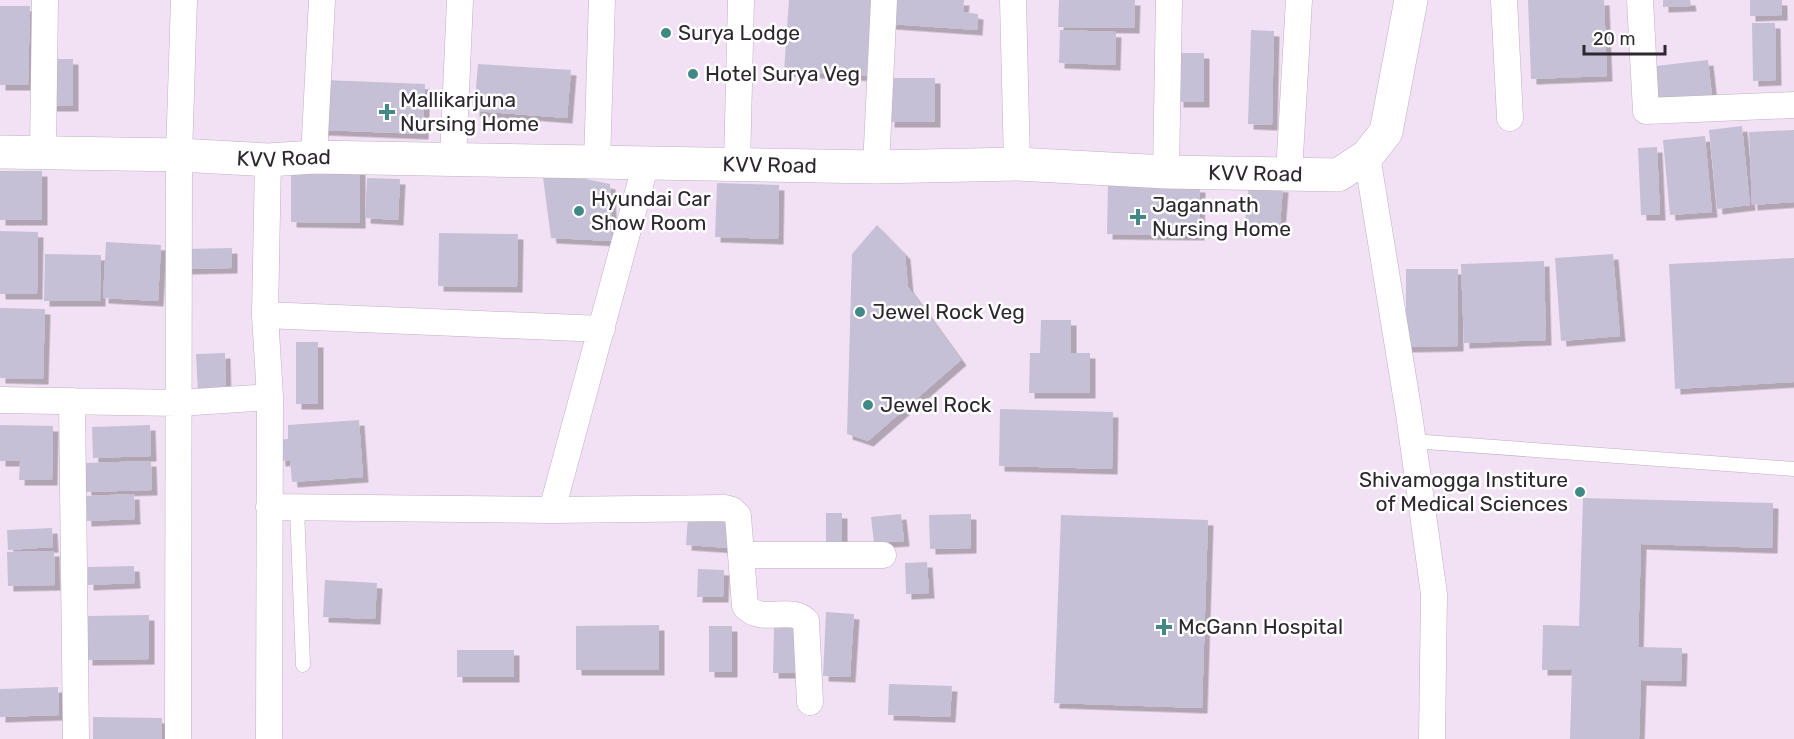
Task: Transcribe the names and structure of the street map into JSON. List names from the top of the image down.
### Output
{
  "streets": {
    "main road": ["KVV Road"]
  },
  "places": {
    "other": [
      "Surya Lodge",
      "Hotel Surya Veg",
      "Hyundai Car Show Room",
      "Jewel Rock Veg",
      "Jewel Rock",
      "Shivamogga Institure of Medical Sciences"
    ],
    "health": ["Mallikarjuna Nursing Home", "Jagannath Nursing Home", "McGann Hospital"]
  },
  "scale_bar": "20 m"
}
